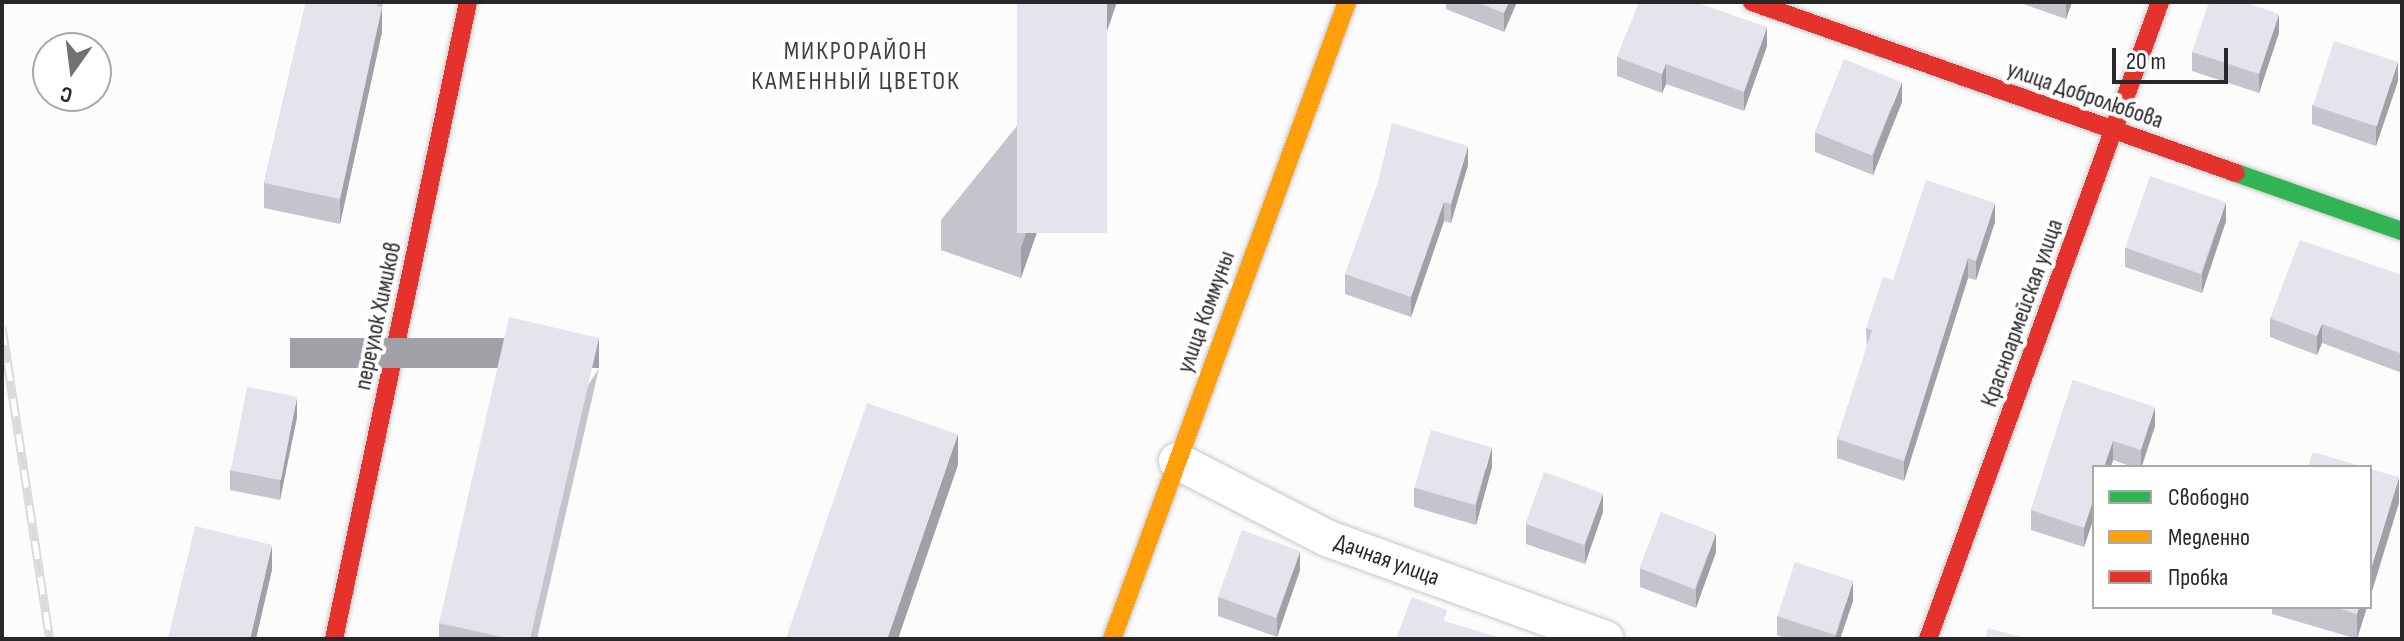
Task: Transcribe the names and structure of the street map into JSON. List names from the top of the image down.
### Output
{
  "streets": {
    "street": [
      "улица Добролюбова",
      "улица Коммуны",
      "Красноармейская улица",
      "переулок Химиков",
      "Дачная улица"
    ]
  },
  "crossings": [
    ["улица Добролюбова", "Красноармейская улица"],
    ["улица Коммуны", "Дачная улица"]
  ],
  "districts": ["МИКРОРАЙОН КАМЕННЫЙ ЦВЕТОК"],
  "legend": ["Свободно", "Медленно", "Пробка"],
  "scale_bar": "20 m",
  "north": "bottom"
}
